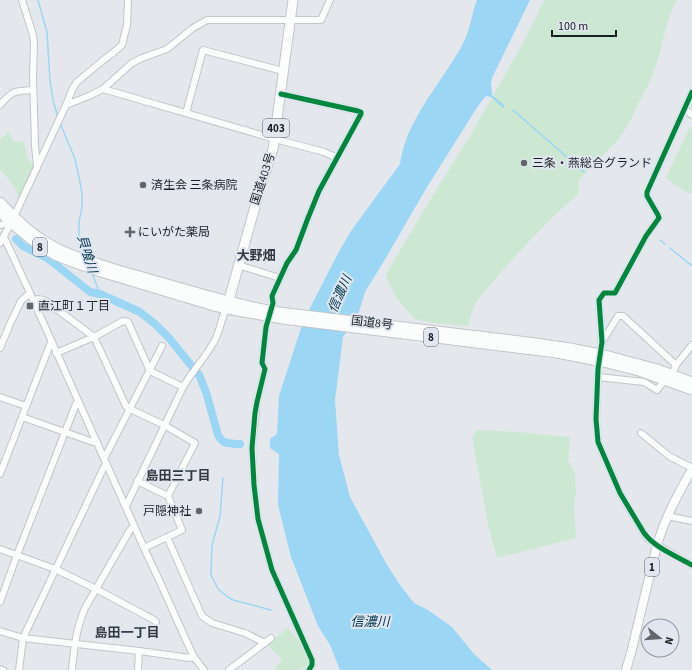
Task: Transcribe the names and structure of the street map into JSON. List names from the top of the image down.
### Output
{
  "streets": {
    "highway": [
      "403",
      "国道403号",
      "8",
      "国道8号"
    ],
    "main road": ["1"]
  },
  "crossings": [
    ["国道403号", "国道8号"]
  ],
  "districts": ["大野畑", "島田三丁目", "島田一丁目"],
  "water": ["貝喰川", "信濃川"],
  "places": {
    "other": ["三条・燕総合グランド", "済生会 三条病院", "戸隠神社"],
    "health": ["にいがた薬局"],
    "transit": ["直江町１丁目"]
  },
  "scale_bar": "100 m",
  "north": "right"
}
